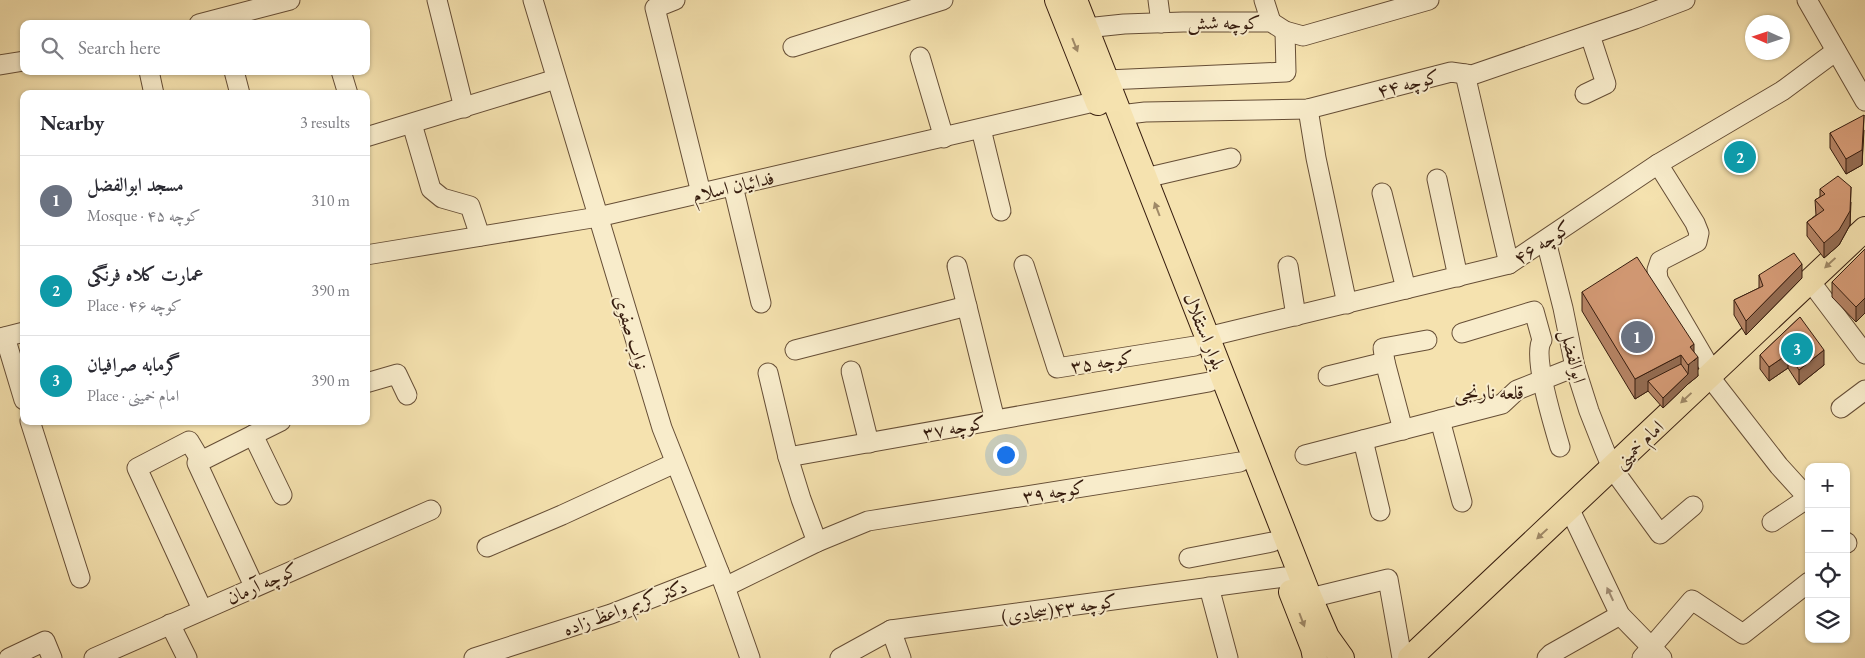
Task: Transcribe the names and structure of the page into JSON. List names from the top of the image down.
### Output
{
  "streets": {
    "main road": ["بلوار استقلال", "امام خمینی"],
    "street": [
      "کوچه شش",
      "کوچه ۴۴",
      "فدائیان اسلام",
      "کوچه ۴۶",
      "نواب صفوی",
      "ابوالفضل",
      "کوچه ۳۵",
      "کوچه ۳۷",
      "کوچه ۳۹",
      "کوچه آرمان",
      "دکتر کریم واعظ زاده",
      "کوچه ۴۳(سجادی)"
    ]
  },
  "crossings": [
    ["کوچه شش", "بلوار استقلال"],
    ["کوچه ۴۴", "فدائیان اسلام"],
    ["کوچه ۴۴", "بلوار استقلال"],
    ["فدائیان اسلام", "بلوار استقلال"],
    ["فدائیان اسلام", "نواب صفوی"],
    ["کوچه ۴۶", "بلوار استقلال"],
    ["کوچه ۴۶", "ابوالفضل"],
    ["کوچه ۴۶", "کوچه ۳۵"],
    ["بلوار استقلال", "کوچه ۳۵"],
    ["بلوار استقلال", "کوچه ۳۷"],
    ["بلوار استقلال", "کوچه ۳۹"],
    ["بلوار استقلال", "کوچه ۴۳(سجادی)"],
    ["نواب صفوی", "دکتر کریم واعظ زاده"],
    ["ابوالفضل", "امام خمینی"],
    ["کوچه ۳۹", "دکتر کریم واعظ زاده"]
  ],
  "one_way": ["امام خمینی"],
  "districts": ["قلعه نارنجی"],
  "north": "left",
  "page": {
    "search": "Search here",
    "heading": ["Nearby", "3 results"],
    "pins": ["2", "1", "3"],
    "list": [
      {
        "mark": "1",
        "name": "مسجد ابوالفضل",
        "note": "Mosque · کوچه ۴۵",
        "value": "310 m"
      },
      {
        "mark": "2",
        "name": "عمارت کلاه فرنگی",
        "note": "Place · کوچه ۴۶",
        "value": "390 m"
      },
      {
        "mark": "3",
        "name": "گرمابه صرافیان",
        "note": "Place · امام خمینی",
        "value": "390 m"
      }
    ],
    "map_buttons": ["+", "−"]
  }
}
